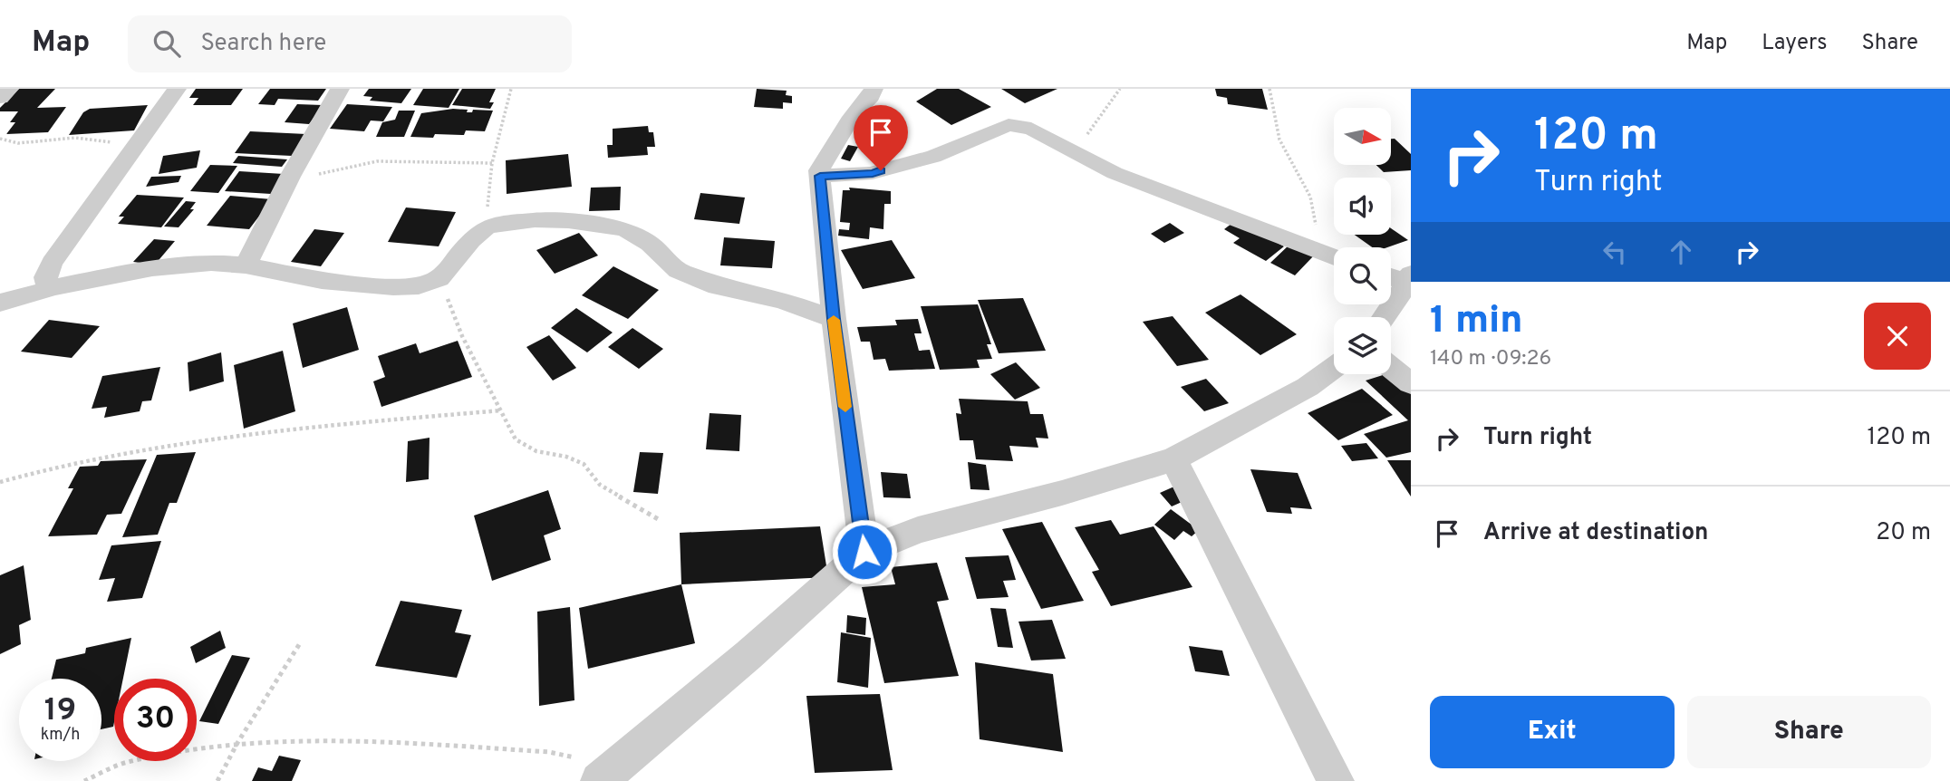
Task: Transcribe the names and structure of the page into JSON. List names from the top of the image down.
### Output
{
  "north": "right",
  "page": {
    "header": "Map",
    "search": "Search here",
    "nav": ["Map", "Layers", "Share"],
    "turn": ["120 m", "Turn right"],
    "heading": ["1 min", "140 m · 09:26"],
    "list": [
      {
        "name": "Turn right",
        "value": "120 m"
      },
      {
        "name": "Arrive at destination",
        "value": "20 m"
      }
    ],
    "speed": "19 km/h",
    "limit": "30",
    "buttons": ["Exit", "Share"]
  }
}
